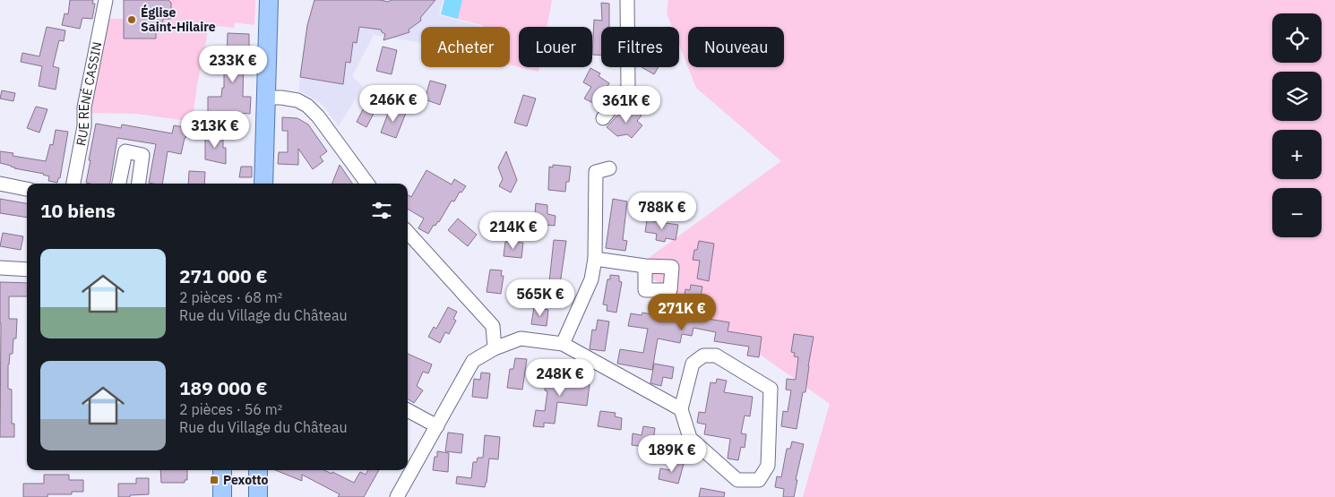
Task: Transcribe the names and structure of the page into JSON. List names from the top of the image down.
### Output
{
  "streets": {
    "street": ["RUE RENÉ CASSIN"]
  },
  "places": {
    "other": ["Église Saint-Hilaire"],
    "transit": ["Pexotto"]
  },
  "page": {
    "map_buttons": ["+", "−"],
    "chip": [
      "Acheter",
      "Louer",
      "Filtres",
      "Nouveau"
    ],
    "price": [
      "233K €",
      "246K €",
      "361K €",
      "313K €",
      "788K €",
      "214K €",
      "565K €",
      "271K €",
      "248K €",
      "189K €"
    ],
    "heading": "10 biens",
    "list": [
      {
        "name": "271 000 €",
        "note": "2 pièces · 68 m² · Rue du Village du Château"
      },
      {
        "name": "189 000 €",
        "note": "2 pièces · 56 m² · Rue du Village du Château"
      }
    ]
  }
}
